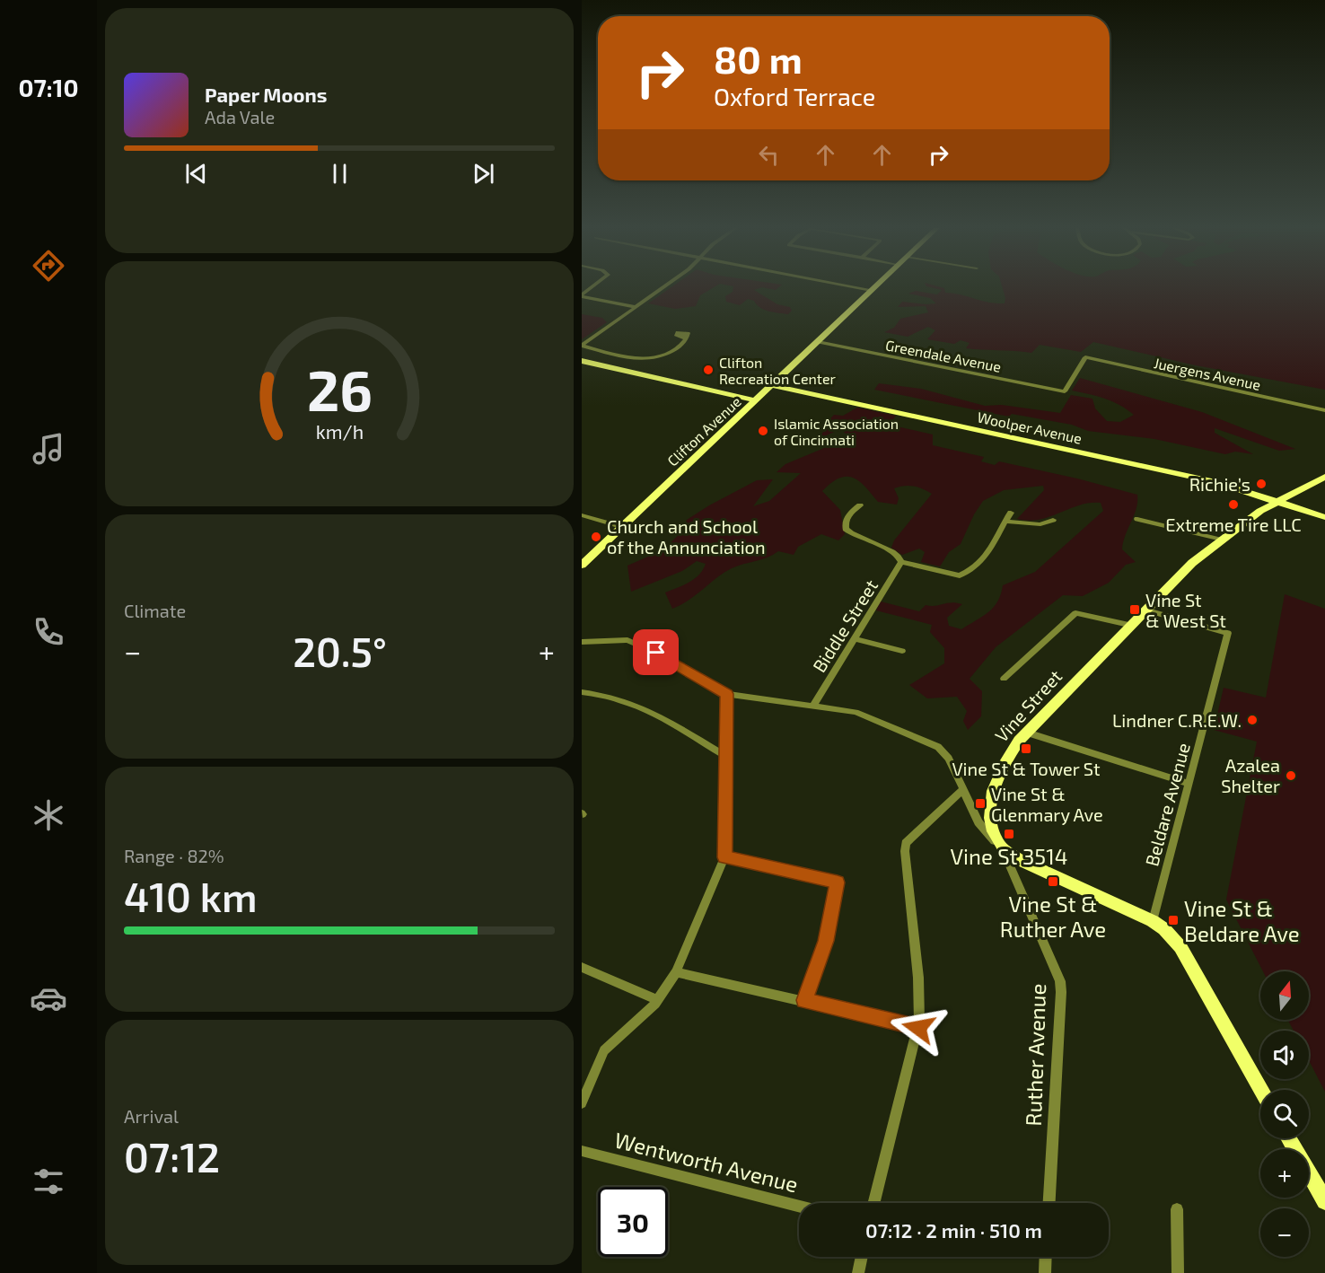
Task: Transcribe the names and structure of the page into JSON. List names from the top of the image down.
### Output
{
  "streets": {
    "main road": ["Woolper Avenue", "Clifton Avenue", "Vine Street"],
    "street": [
      "Greendale Avenue",
      "Juergens Avenue",
      "Biddle Street",
      "Beldare Avenue",
      "Ruther Avenue",
      "Wentworth Avenue"
    ]
  },
  "crossings": [
    ["Greendale Avenue", "Juergens Avenue"],
    ["Greendale Avenue", "Clifton Avenue"],
    ["Woolper Avenue", "Clifton Avenue"],
    ["Woolper Avenue", "Vine Street"],
    ["Biddle Street", "Ruther Avenue"],
    ["Vine Street", "Beldare Avenue"],
    ["Vine Street", "Ruther Avenue"]
  ],
  "places": {
    "other": [
      "Clifton Recreation Center",
      "Islamic Association of Cincinnati",
      "Richie’s",
      "Extreme Tire LLC",
      "Church and School of the Annunciation",
      "Lindner C.R.E.W.",
      "Azalea Shelter"
    ],
    "transit": [
      "Vine St & West St",
      "Vine St & Tower St",
      "Vine St & Glenmary Ave",
      "Vine St 3514",
      "Vine St & Ruther Ave",
      "Vine St & Beldare Ave"
    ]
  },
  "north": "top",
  "page": {
    "tabs": "07:10",
    "turn": ["80 m", "Oxford Terrace"],
    "song": ["Paper Moons", "Ada Vale"],
    "tile": [
      "Climate",
      ["Range · 82%", "410 km"],
      ["Arrival", "07:12"]
    ],
    "heat": ["−", "20.5°", "+"],
    "map_buttons": ["+", "−"],
    "limit": "30",
    "trip": "07:12 · 2 min · 510 m",
    "gauge": ["26", "km/h"]
  }
}
